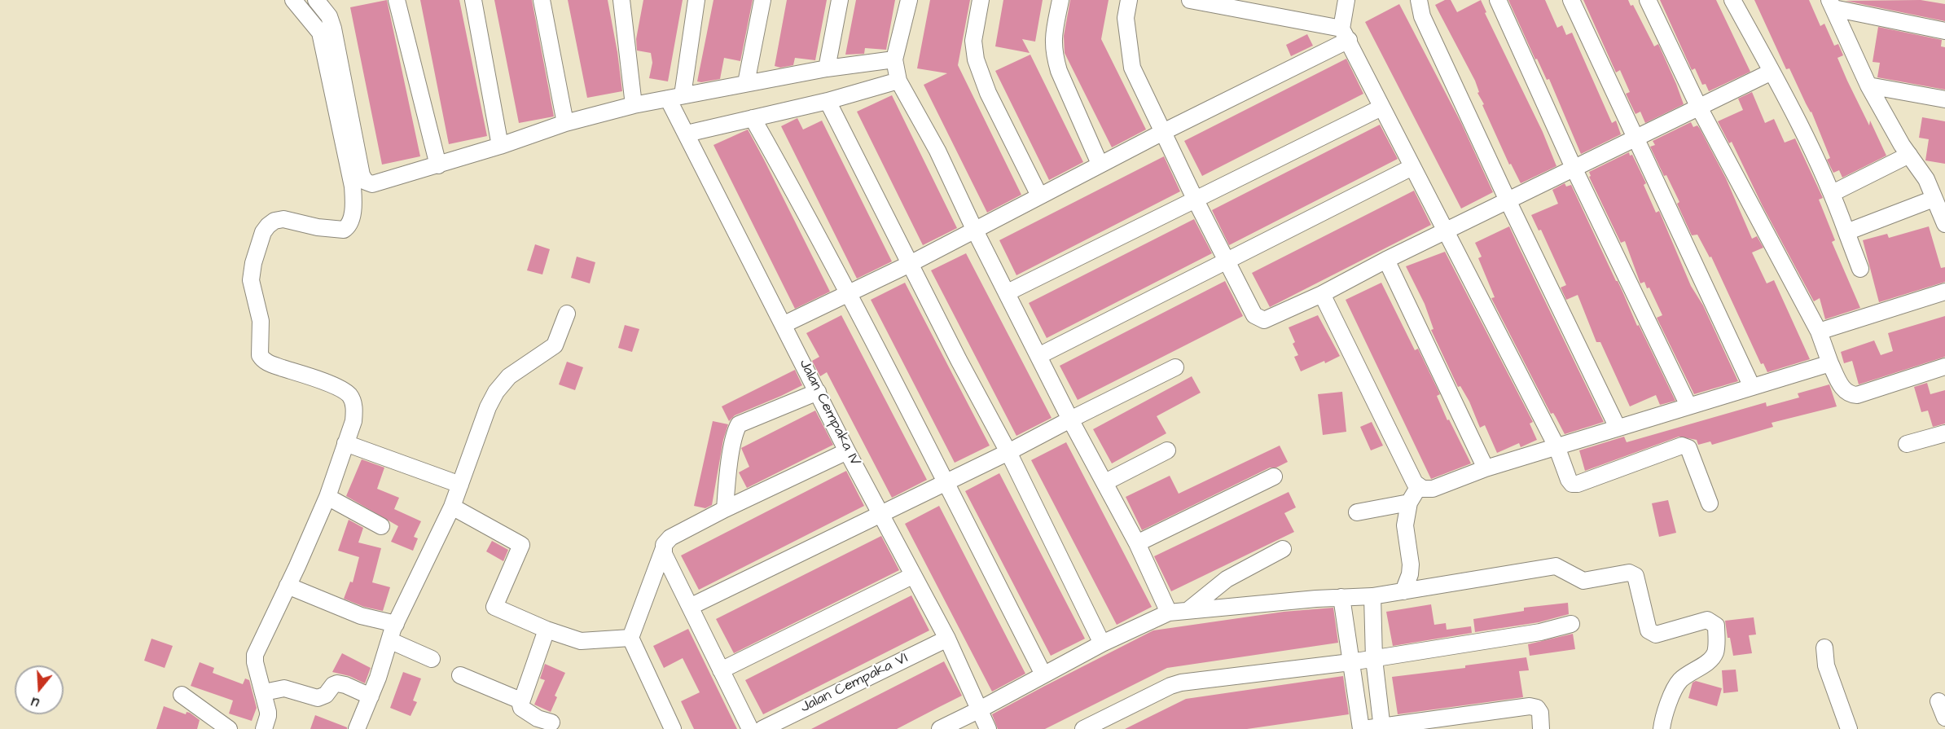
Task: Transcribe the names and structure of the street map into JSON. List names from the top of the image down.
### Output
{
  "streets": {
    "street": ["Jalan Cempaka IV", "Jalan Cempaka VI"]
  },
  "crossings": [
    ["Jalan Cempaka IV", "Jalan Cempaka VI"]
  ],
  "north": "bottom"
}
